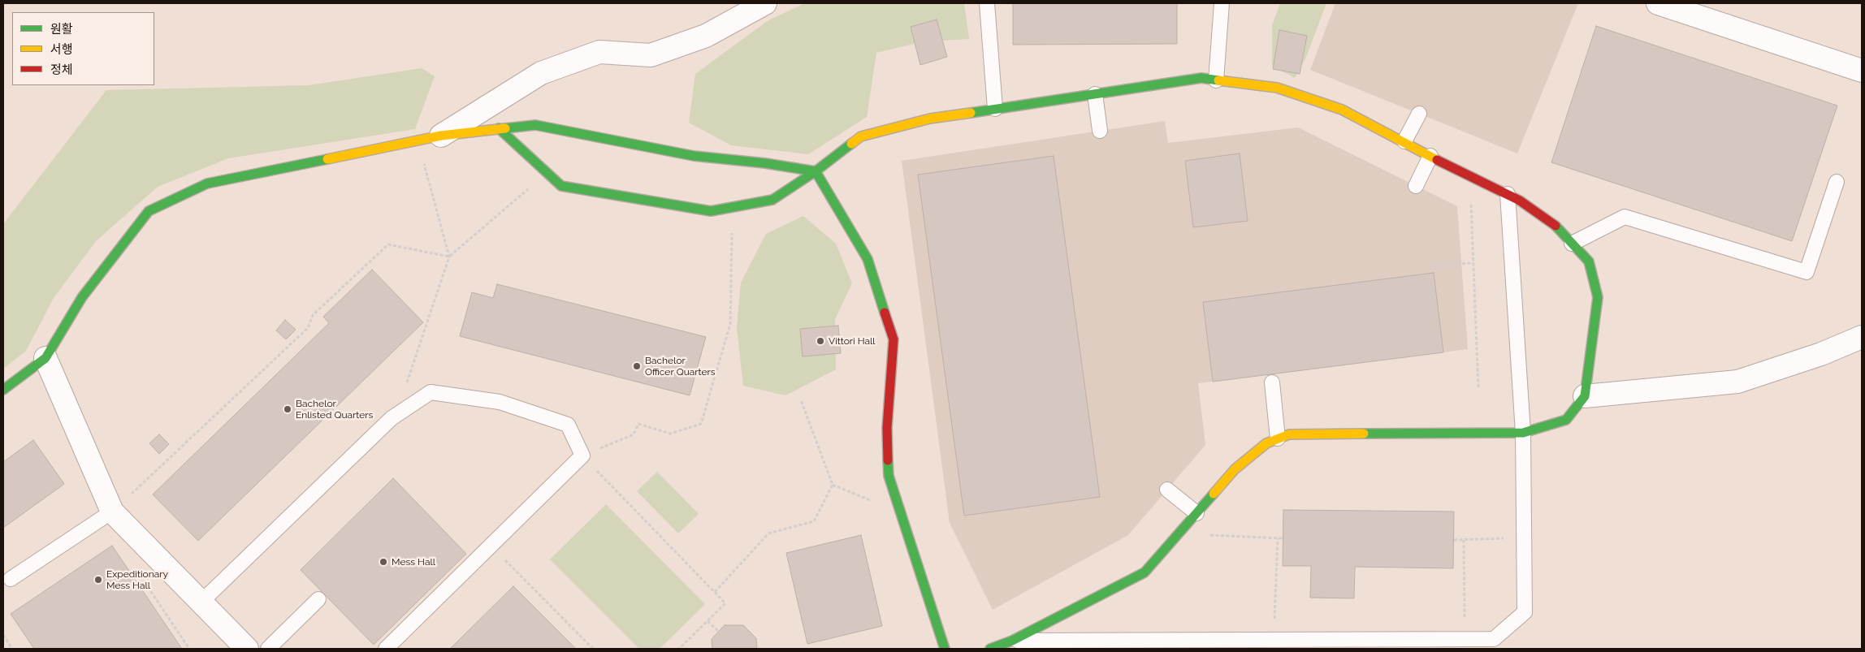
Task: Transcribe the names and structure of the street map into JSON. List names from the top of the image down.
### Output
{
  "places": [
    "Vittori Hall",
    "Bachelor Officer Quarters",
    "Bachelor Enlisted Quarters",
    "Mess Hall",
    "Expeditionary Mess Hall"
  ],
  "legend": ["원활", "서행", "정체"]
}
